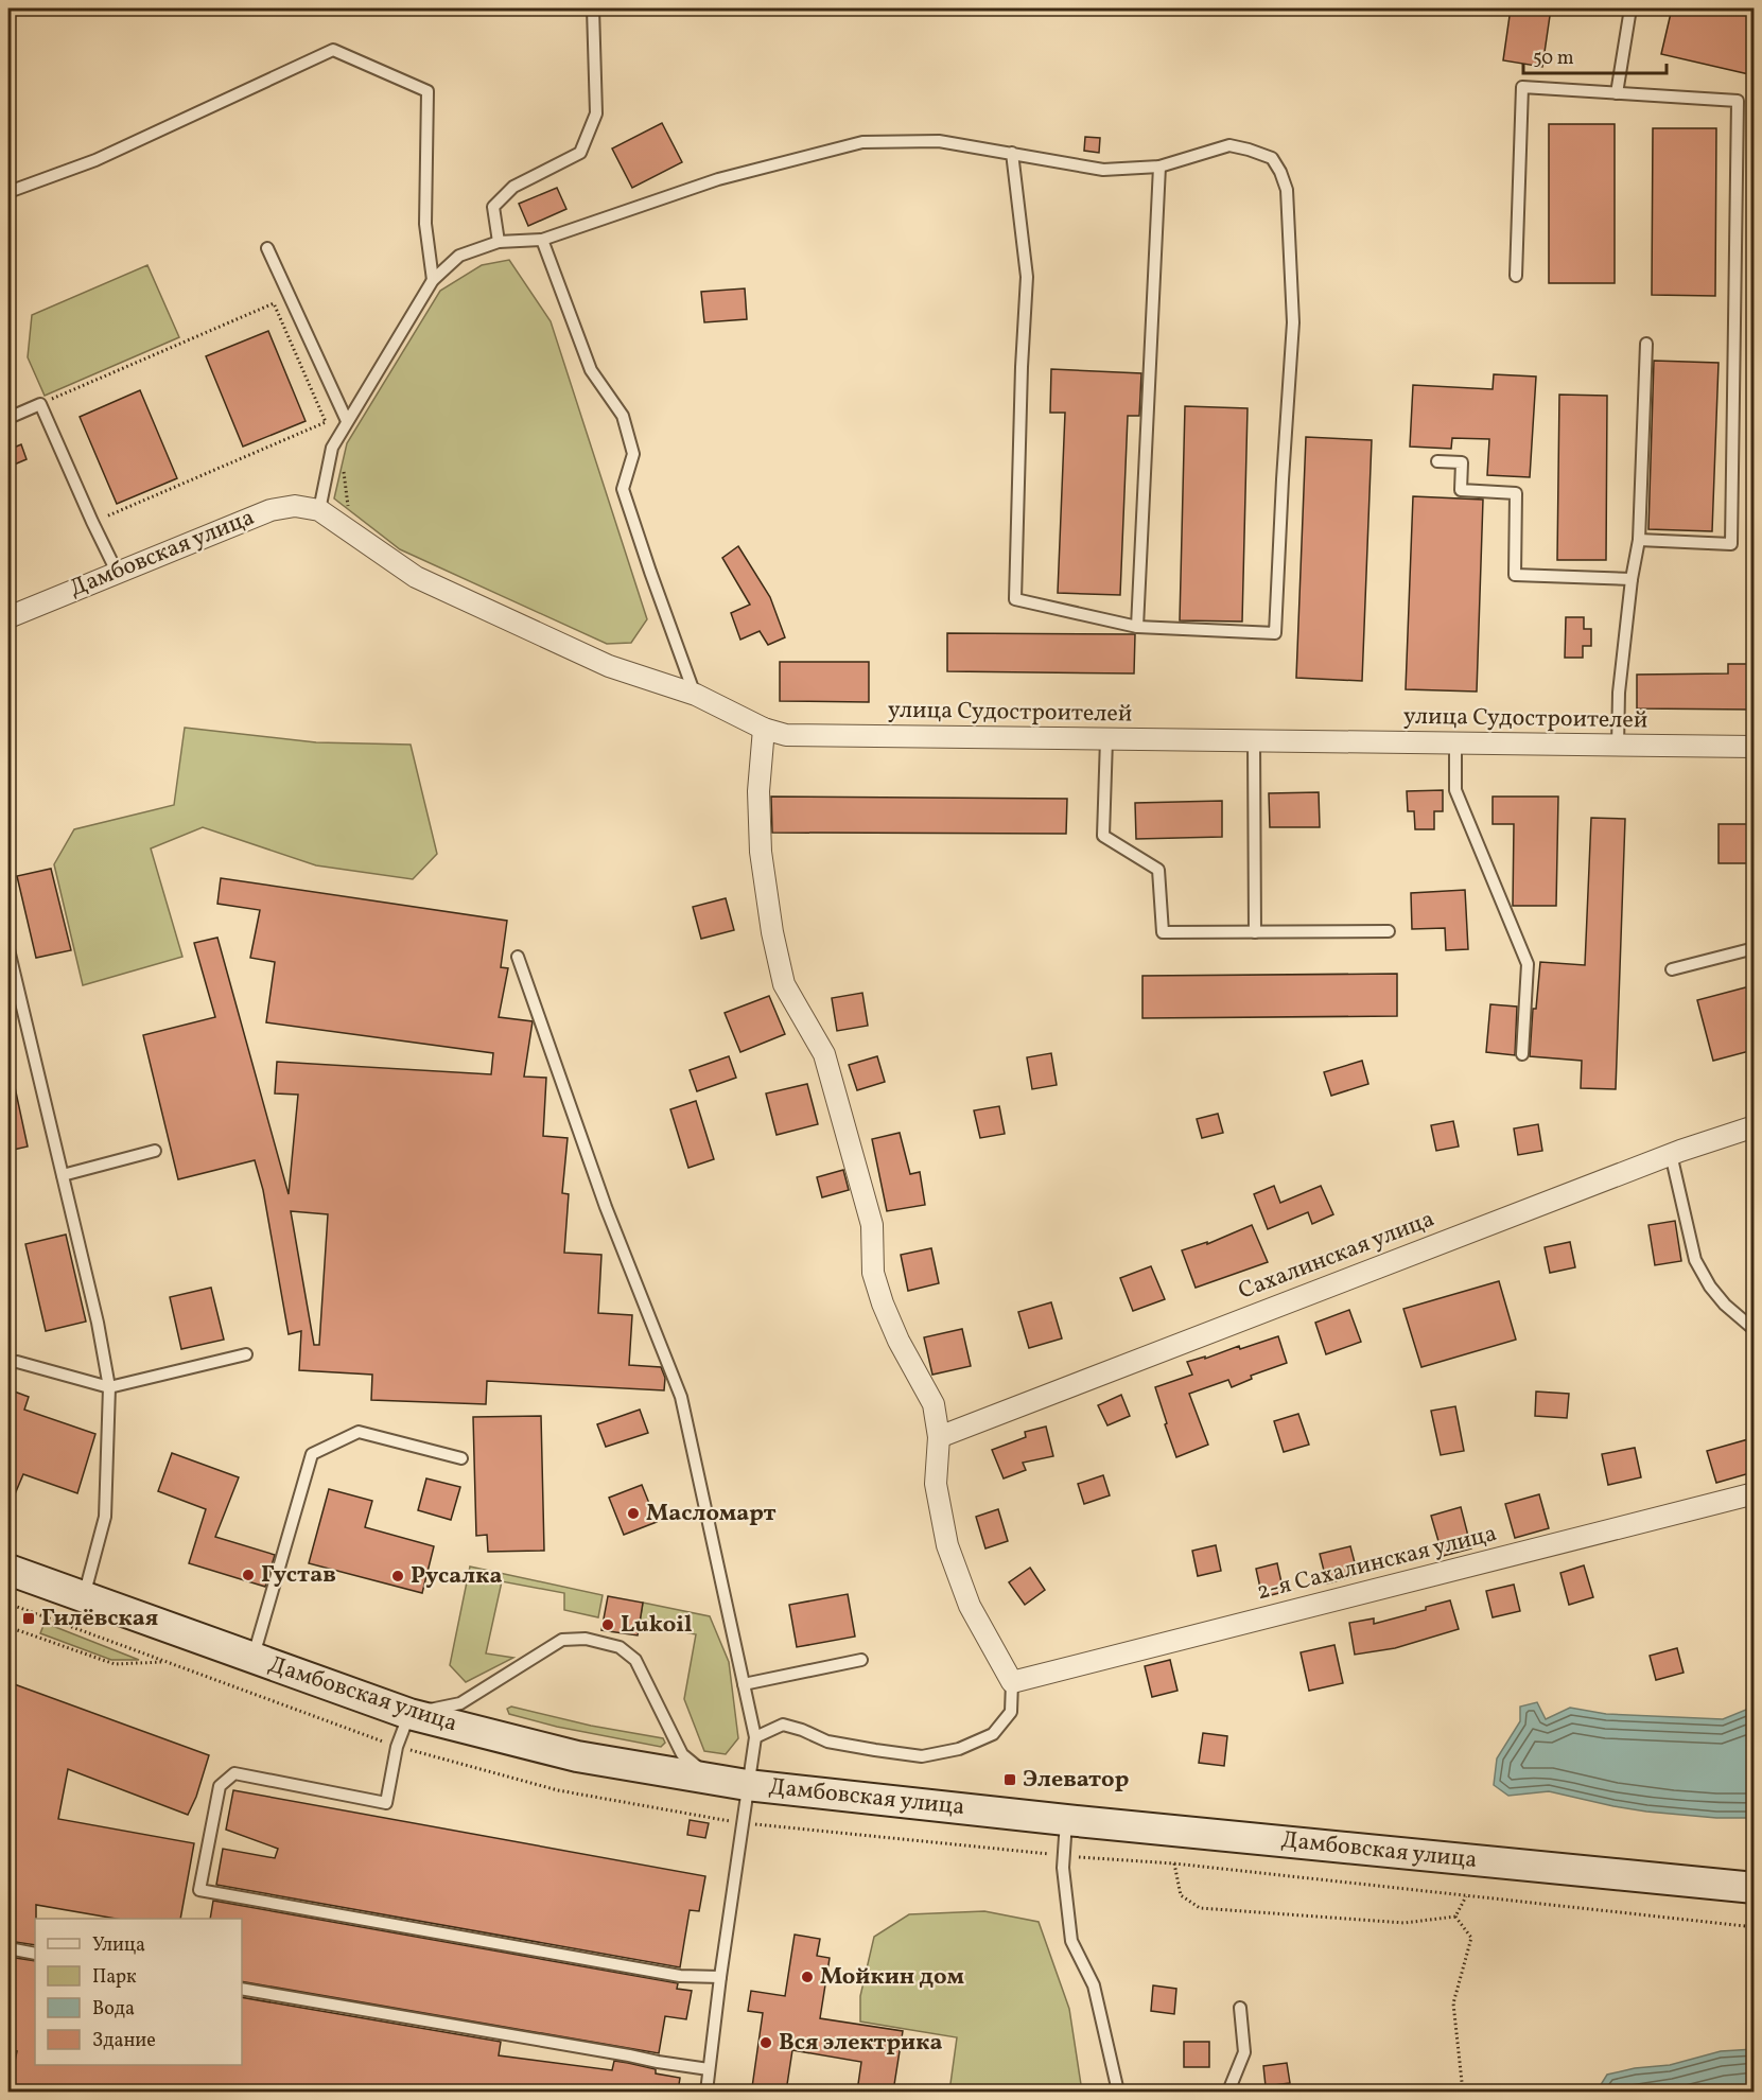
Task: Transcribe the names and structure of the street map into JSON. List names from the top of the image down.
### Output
{
  "streets": {
    "main road": ["Дамбовская улица"],
    "street": ["улица Судостроителей", "Сахалинская улица", "2-я Сахалинская улица"]
  },
  "crossings": [
    ["Дамбовская улица", "улица Судостроителей"]
  ],
  "places": {
    "other": [
      "Масломарт",
      "Густав",
      "Русалка",
      "Lukoil",
      "Мойкин дом",
      "Вся электрика"
    ],
    "transit": ["Гилёвская", "Элеватор"]
  },
  "legend": [
    "Улица",
    "Парк",
    "Вода",
    "Здание"
  ],
  "scale_bar": "50 m"
}
